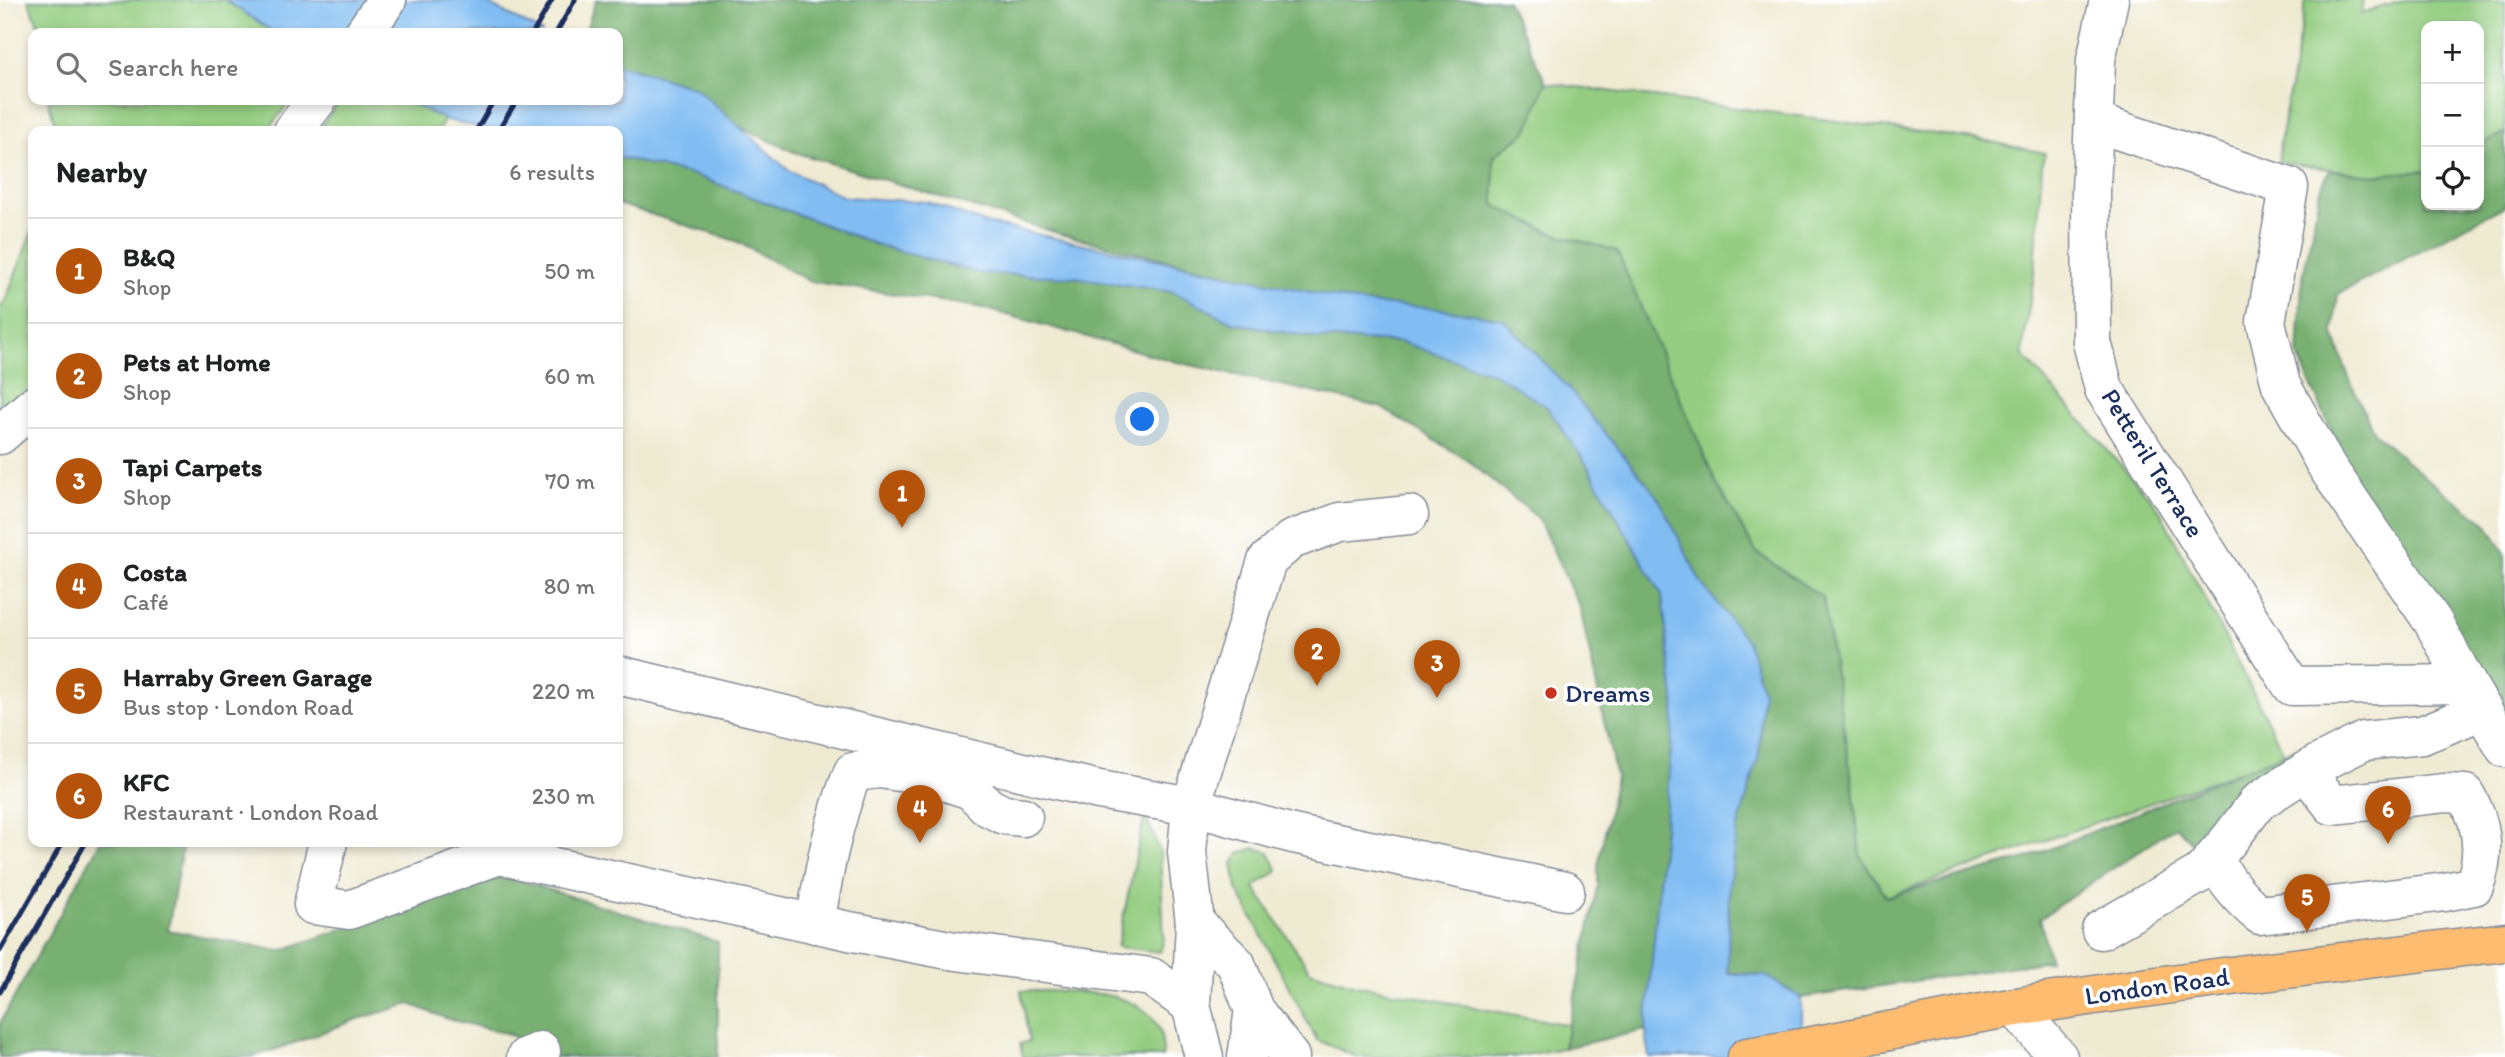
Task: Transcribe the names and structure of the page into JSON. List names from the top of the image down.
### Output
{
  "streets": {
    "main road": ["London Road"],
    "street": ["Petteril Terrace"]
  },
  "places": ["Dreams"],
  "page": {
    "map_buttons": ["+", "−"],
    "search": "Search here",
    "heading": ["Nearby", "6 results"],
    "list": [
      {
        "mark": "1",
        "name": "B&Q",
        "note": "Shop",
        "value": "50 m"
      },
      {
        "mark": "2",
        "name": "Pets at Home",
        "note": "Shop",
        "value": "60 m"
      },
      {
        "mark": "3",
        "name": "Tapi Carpets",
        "note": "Shop",
        "value": "70 m"
      },
      {
        "mark": "4",
        "name": "Costa",
        "note": "Café",
        "value": "80 m"
      },
      {
        "mark": "5",
        "name": "Harraby Green Garage",
        "note": "Bus stop · London Road",
        "value": "220 m"
      },
      {
        "mark": "6",
        "name": "KFC",
        "note": "Restaurant · London Road",
        "value": "230 m"
      }
    ],
    "pins": [
      "1",
      "2",
      "3",
      "4",
      "6",
      "5"
    ]
  }
}
